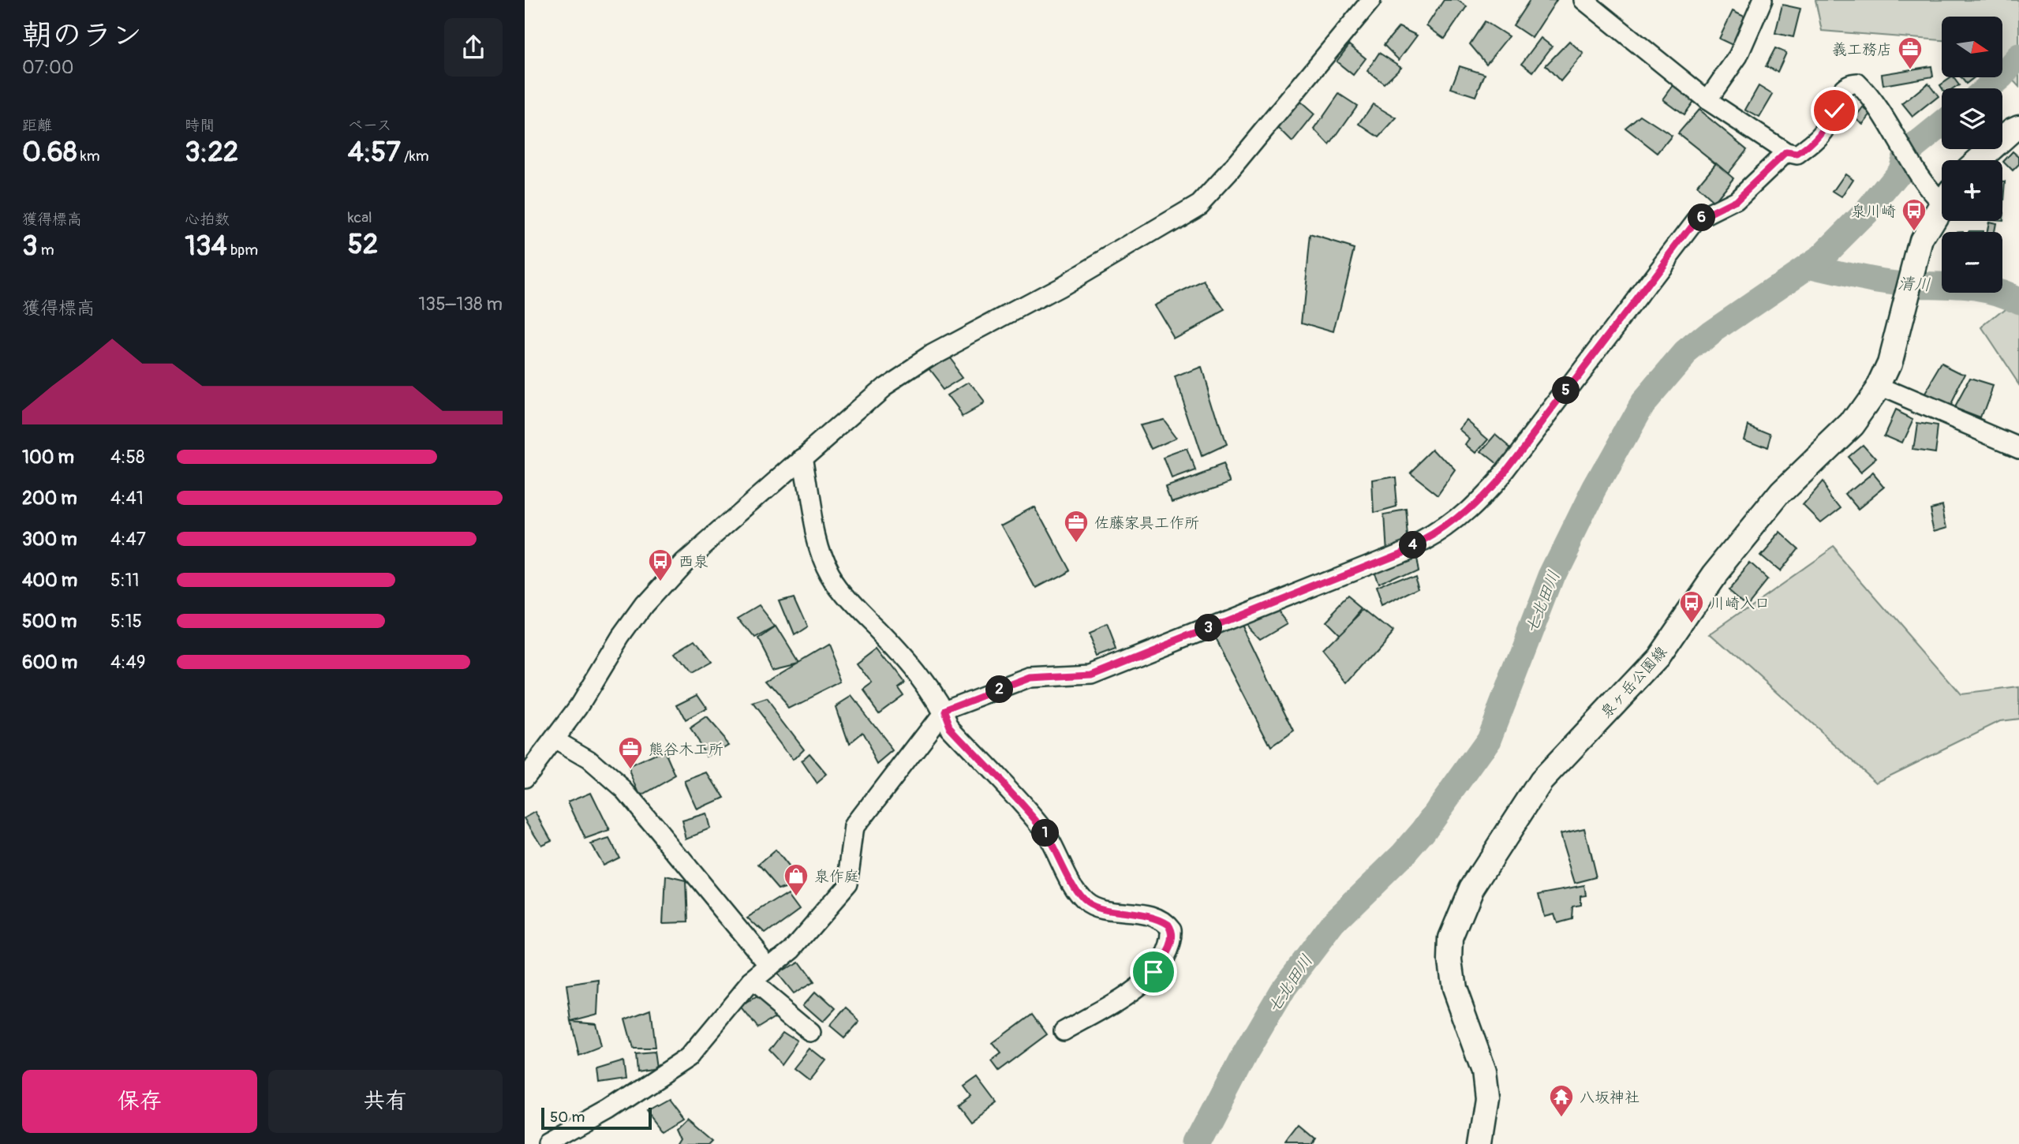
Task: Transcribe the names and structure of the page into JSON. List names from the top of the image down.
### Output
{
  "streets": {
    "main road": ["泉ヶ岳公園線"]
  },
  "water": ["清川", "七北田川"],
  "places": {
    "office": ["義工務店", "佐藤家具工作所", "熊谷木工所"],
    "bus stop": ["泉川崎", "西泉", "川崎入口"],
    "shop": ["泉作庭"],
    "temple": ["八坂神社"]
  },
  "scale_bar": "50 m",
  "north": "right",
  "page": {
    "heading": ["朝のラン", "07:00"],
    "map_buttons": ["+", "−"],
    "stats": [
      ["距離", "0.68 km"],
      ["時間", "3:22"],
      ["ペース", "4:57 /km"],
      ["獲得標高", "3 m"],
      ["心拍数", "134 bpm"],
      ["kcal", "52"]
    ],
    "pins": [
      "6",
      "5",
      "4",
      "3",
      "2",
      "1"
    ],
    "chart": ["獲得標高", "135–138 m"],
    "list": [
      {
        "name": "100 m",
        "note": "4:58"
      },
      {
        "name": "200 m",
        "note": "4:41"
      },
      {
        "name": "300 m",
        "note": "4:47"
      },
      {
        "name": "400 m",
        "note": "5:11"
      },
      {
        "name": "500 m",
        "note": "5:15"
      },
      {
        "name": "600 m",
        "note": "4:49"
      }
    ],
    "buttons": ["保存", "共有"],
    "scale": "50 m"
  }
}
